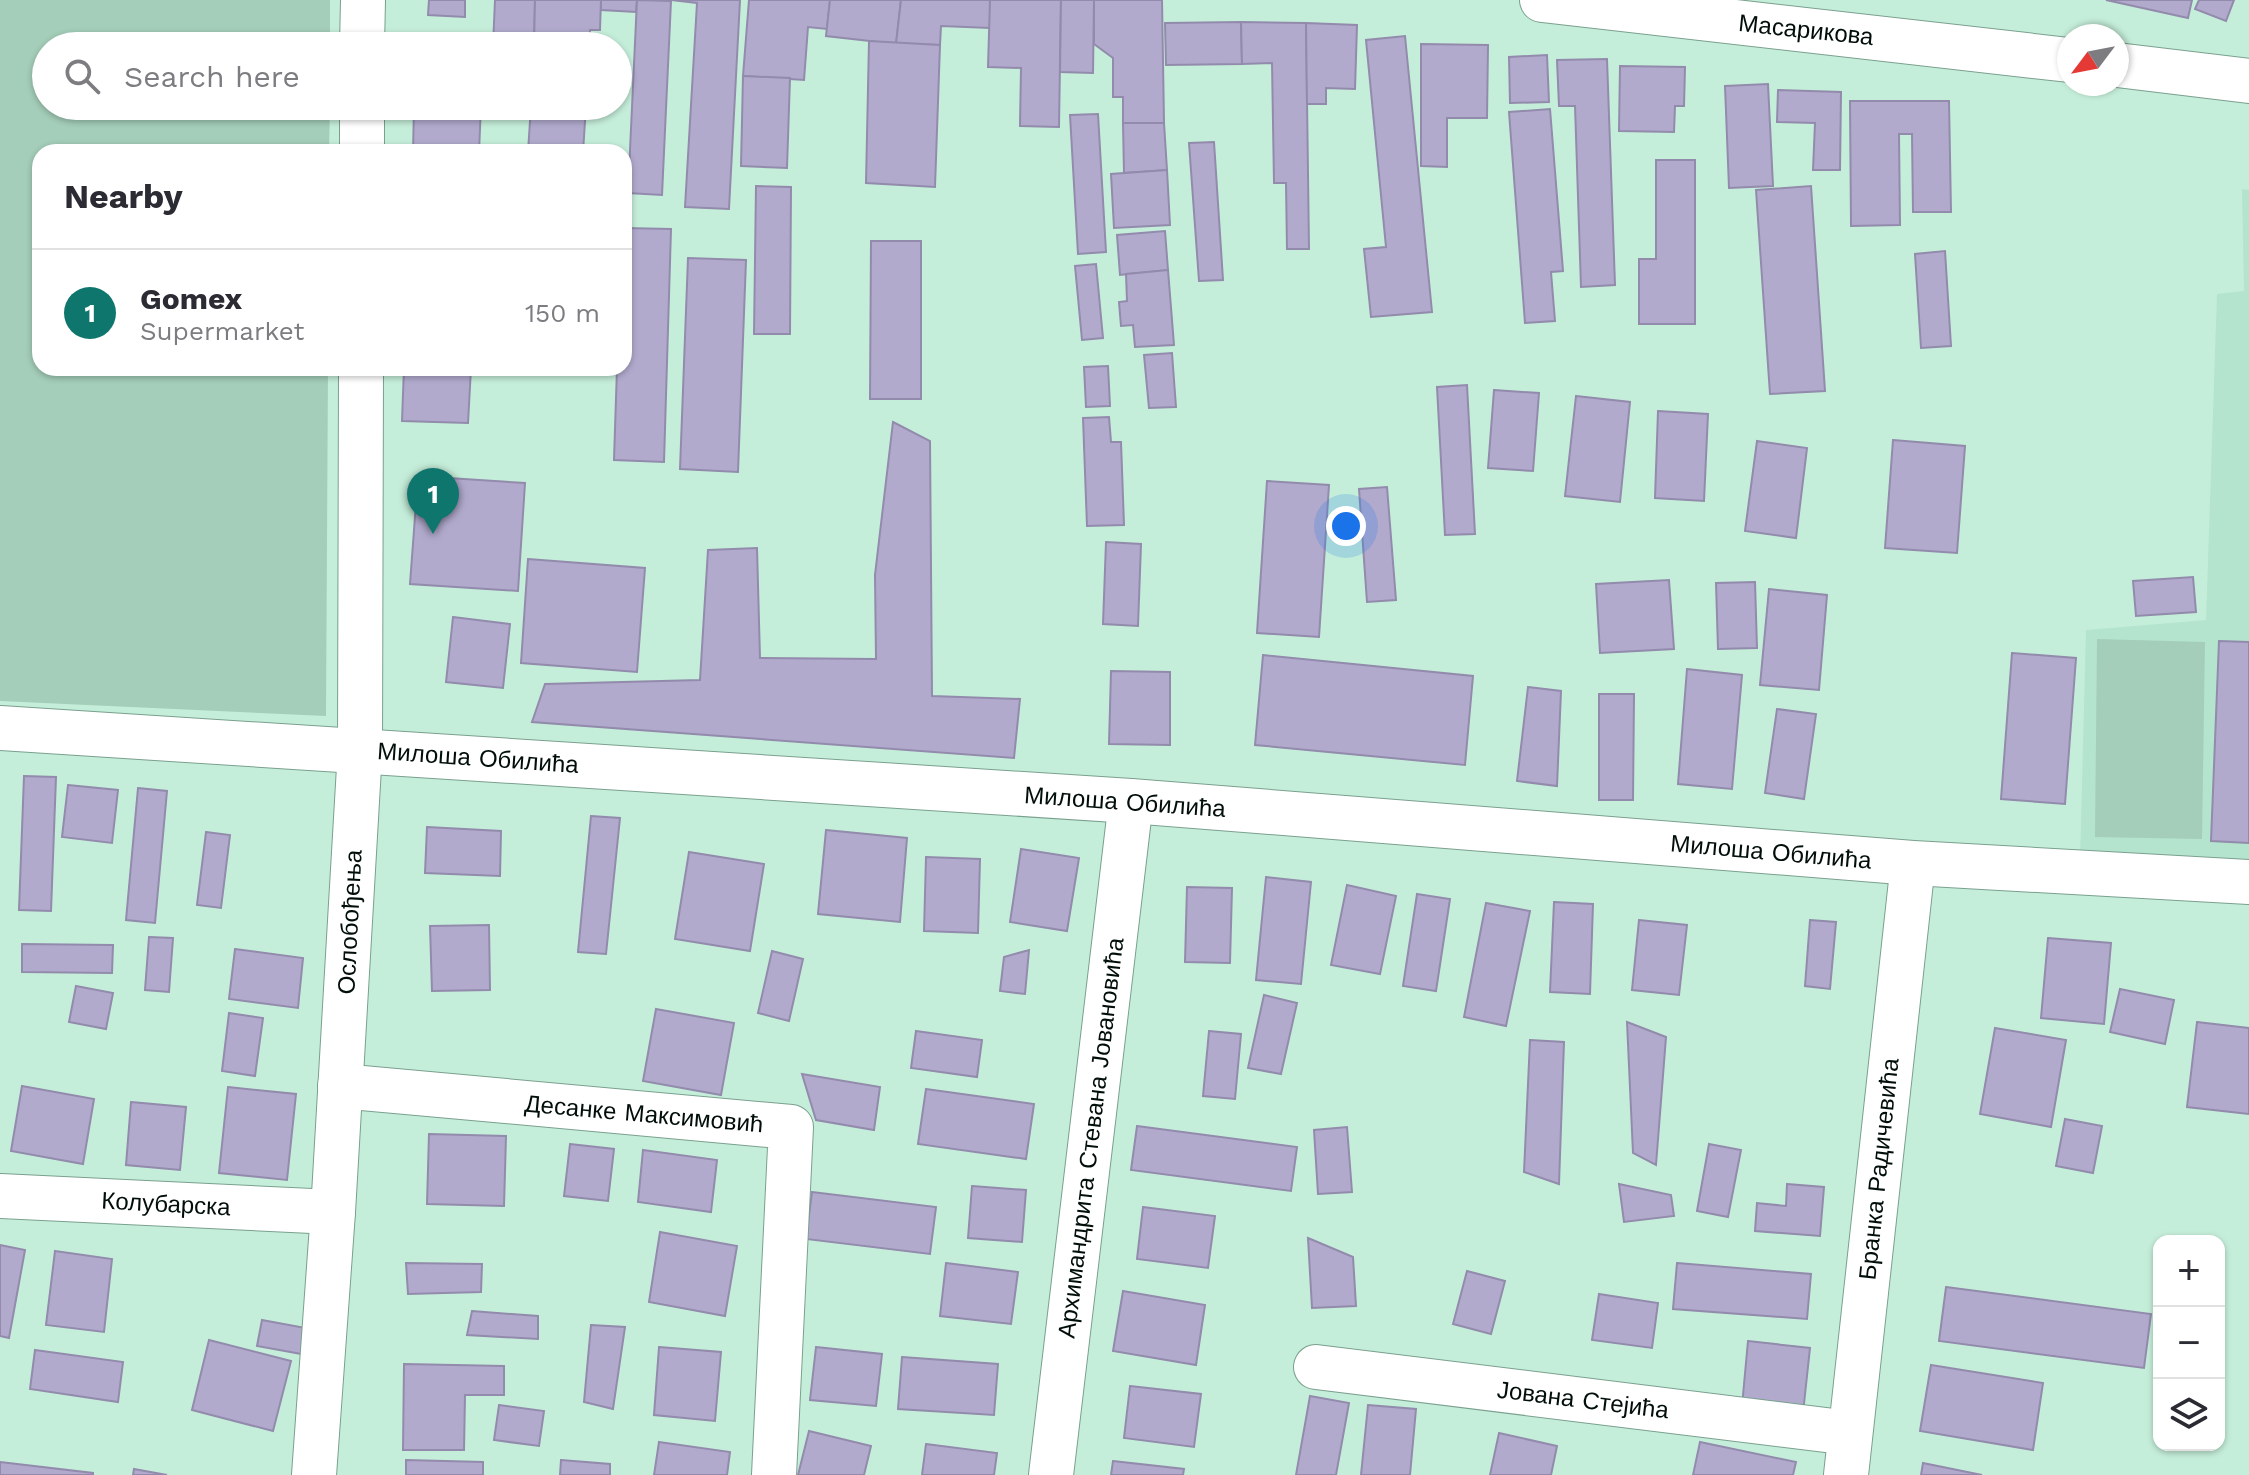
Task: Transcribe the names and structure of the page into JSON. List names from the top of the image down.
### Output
{
  "streets": {
    "street": [
      "Масарикова",
      "Милоша Обилића",
      "Ослобођења",
      "Десанке Максимовић",
      "Архимандрита Стевана Јовановића",
      "Бранка Радичевића",
      "Колубарска",
      "Јована Стејића"
    ]
  },
  "crossings": [
    ["Милоша Обилића", "Ослобођења"],
    ["Милоша Обилића", "Архимандрита Стевана Јовановића"],
    ["Милоша Обилића", "Бранка Радичевића"],
    ["Ослобођења", "Десанке Максимовић"],
    ["Ослобођења", "Колубарска"],
    ["Бранка Радичевића", "Јована Стејића"]
  ],
  "north": "bottom left",
  "page": {
    "search": "Search here",
    "heading": "Nearby",
    "list": [
      {
        "mark": "1",
        "name": "Gomex",
        "note": "Supermarket",
        "value": "150 m"
      }
    ],
    "pins": "1",
    "map_buttons": ["+", "−"]
  }
}
